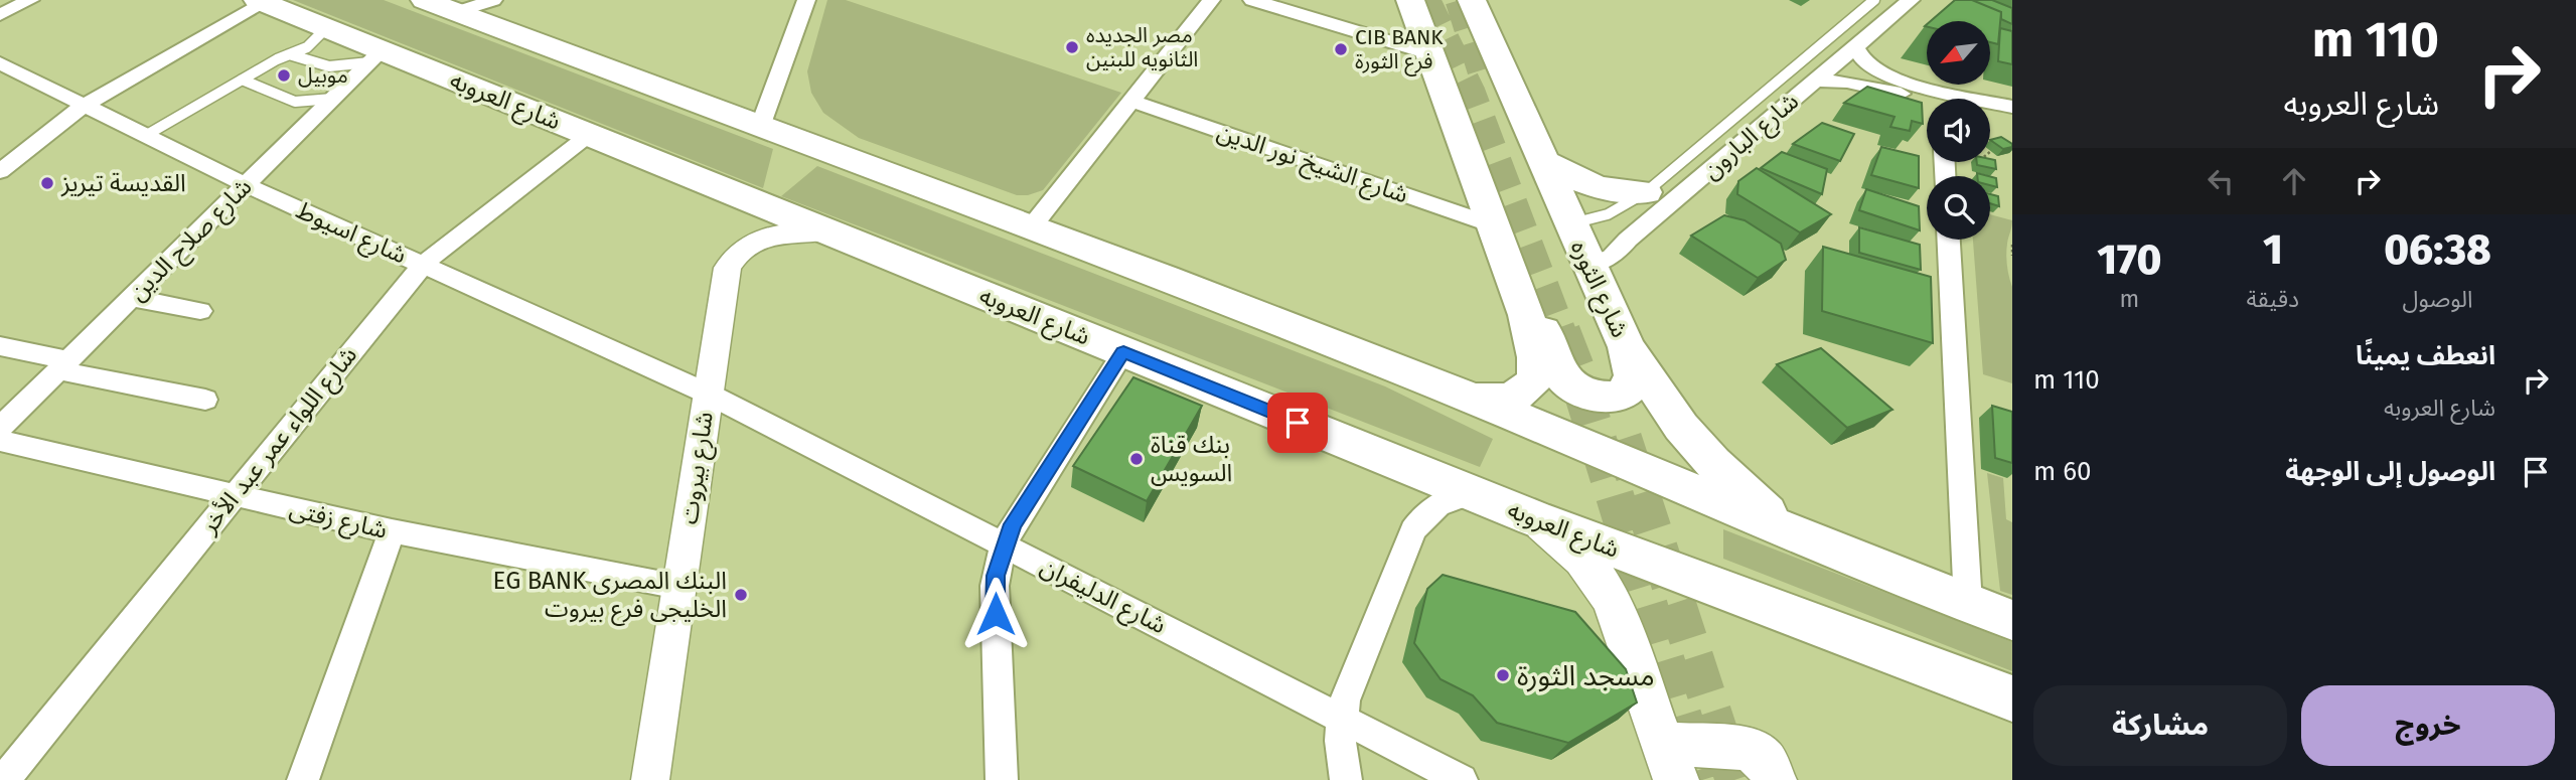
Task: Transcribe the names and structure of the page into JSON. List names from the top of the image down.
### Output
{
  "streets": {
    "highway": ["شارع العروبه", "شارع الثوره"],
    "street": [
      "شارع البارون",
      "شارع الشيخ نور الدين",
      "شارع اسيوط",
      "شارع صلاح الدين",
      "شارع اللواء عمر عبد الأخر",
      "شارع بيروت",
      "شارع زفتى",
      "شارع الدليفران"
    ]
  },
  "crossings": [
    ["شارع العروبه", "شارع صلاح الدين"],
    ["شارع العروبه", "شارع اللواء عمر عبد الأخر"],
    ["شارع العروبه", "شارع بيروت"],
    ["شارع البارون", "شارع الثوره"],
    ["شارع اسيوط", "شارع صلاح الدين"],
    ["شارع اسيوط", "شارع اللواء عمر عبد الأخر"],
    ["شارع اسيوط", "شارع بيروت"],
    ["شارع اسيوط", "شارع الدليفران"],
    ["شارع اللواء عمر عبد الأخر", "شارع زفتى"],
    ["شارع بيروت", "شارع زفتى"],
    ["شارع بيروت", "شارع الدليفران"]
  ],
  "places": [
    "مصر الجديده الثانويه للبنين",
    "CIB BANK فرع الثورة",
    "موبيل",
    "القديسة تيريز",
    "بنك قناة السويس",
    "EG BANK البنك المصرى الخليجى فرع بيروت",
    "مسجد الثورة"
  ],
  "north": "bottom left",
  "page": {
    "turn": ["110 m", "شارع العروبه"],
    "eta": [
      "06:38",
      "الوصول",
      "1",
      "دقيقة",
      "170",
      "m"
    ],
    "list": [
      {
        "name": "انعطف يمينًا",
        "note": "شارع العروبه",
        "value": "110 m"
      },
      {
        "name": "الوصول إلى الوجهة",
        "value": "60 m"
      }
    ],
    "buttons": ["خروج", "مشاركة"]
  }
}
